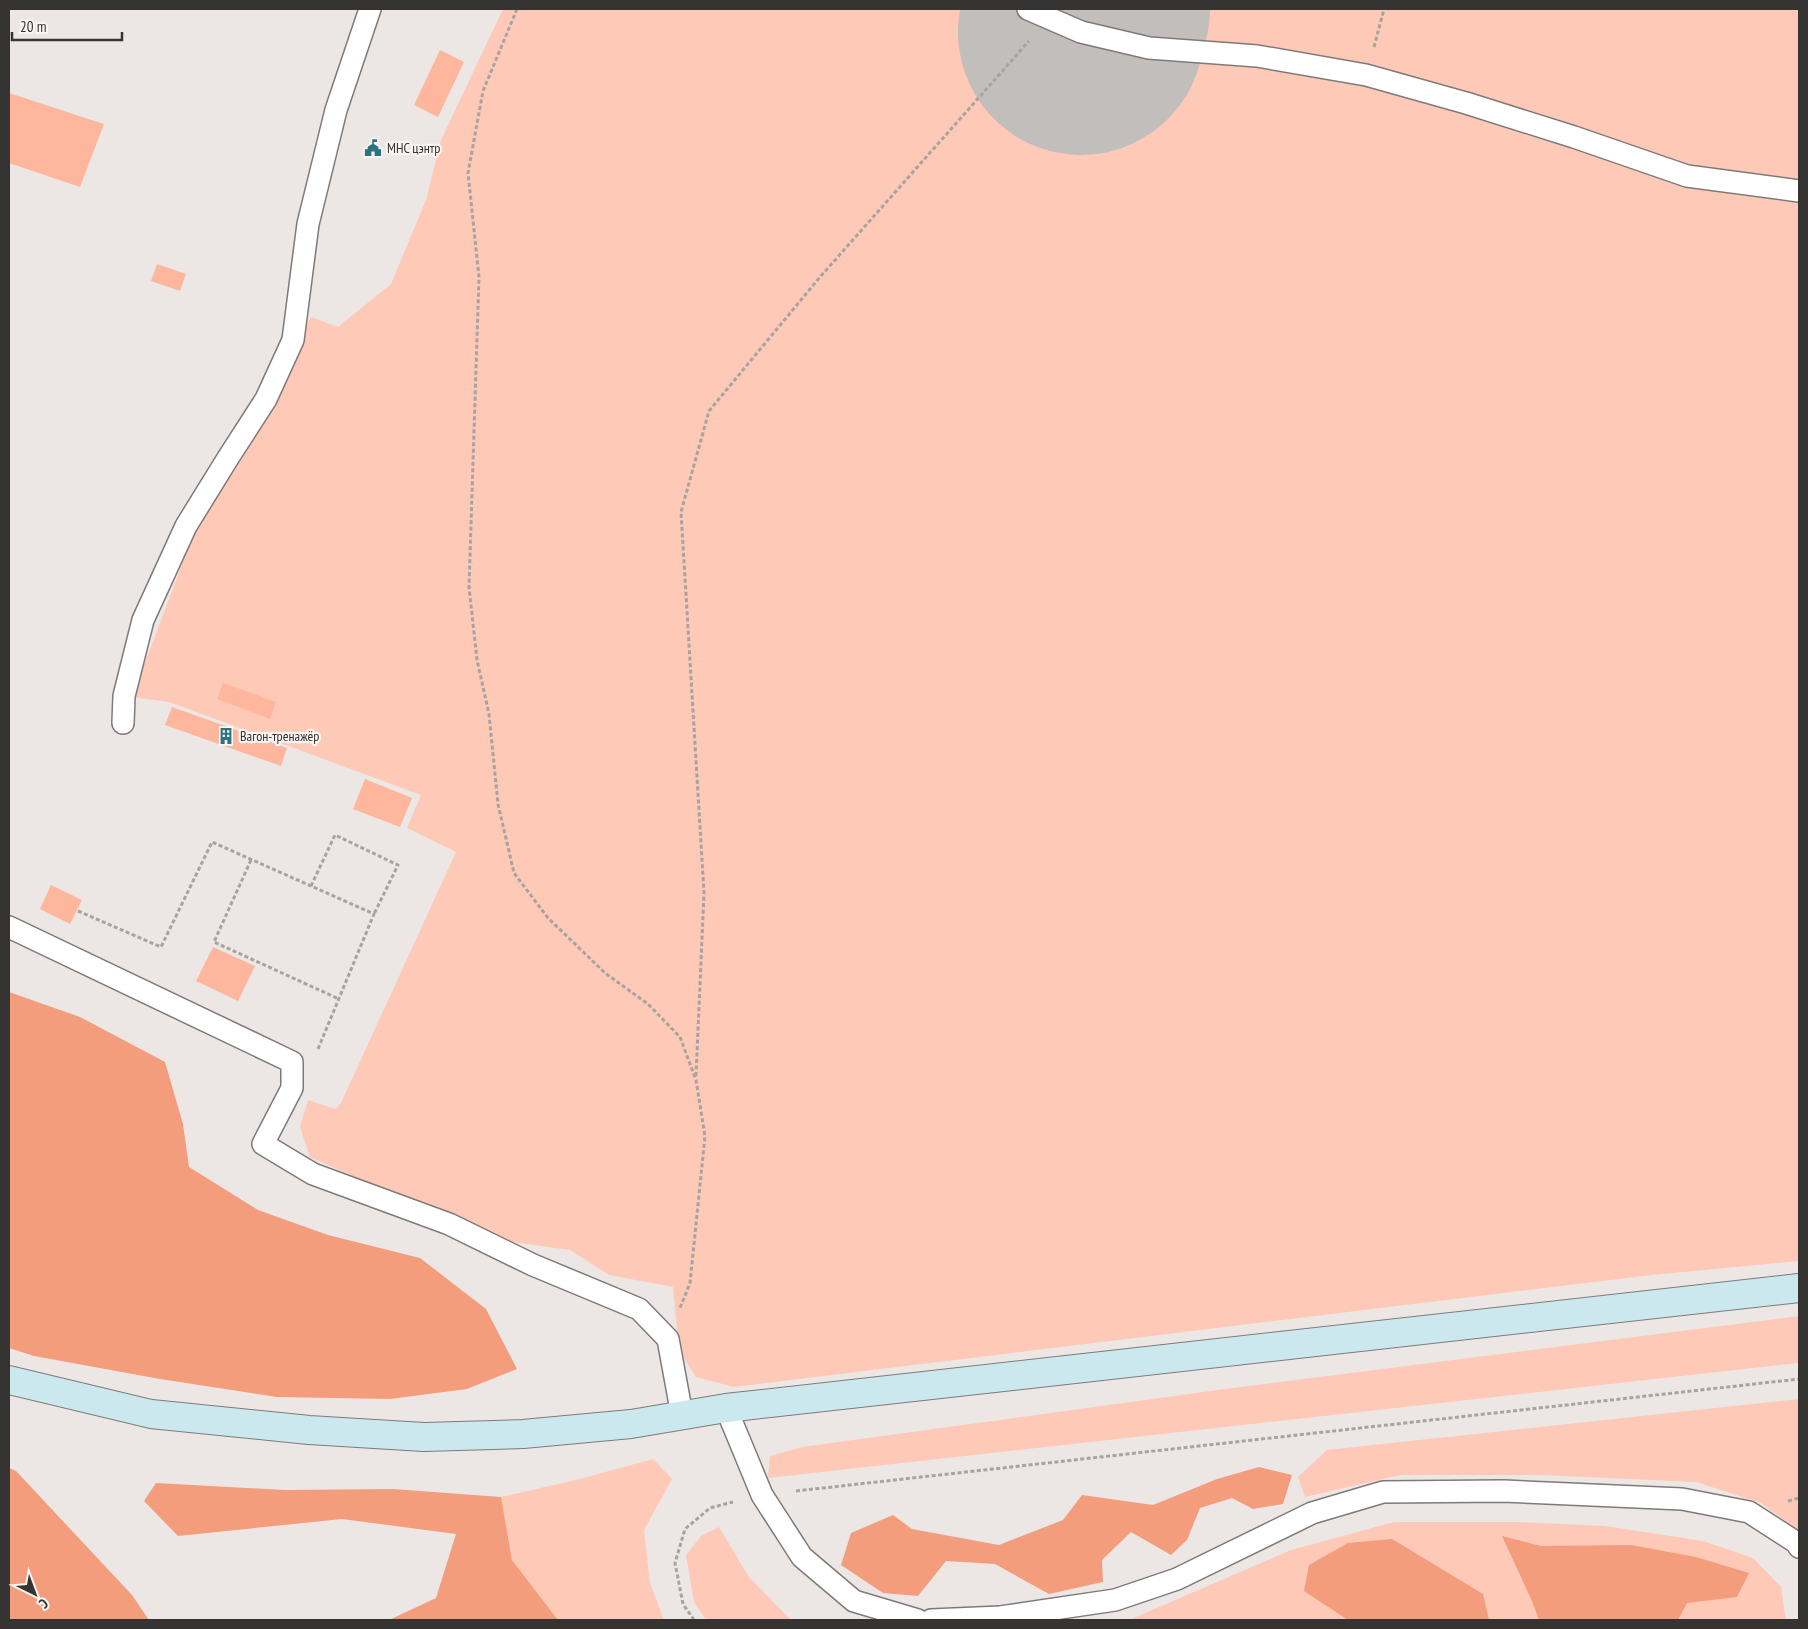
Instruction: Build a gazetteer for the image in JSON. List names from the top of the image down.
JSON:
{
  "places": {
    "public building": ["МНС цэнтр"],
    "building": ["Вагон-тренажёр"]
  },
  "scale_bar": "20 m",
  "north": "bottom right"
}
